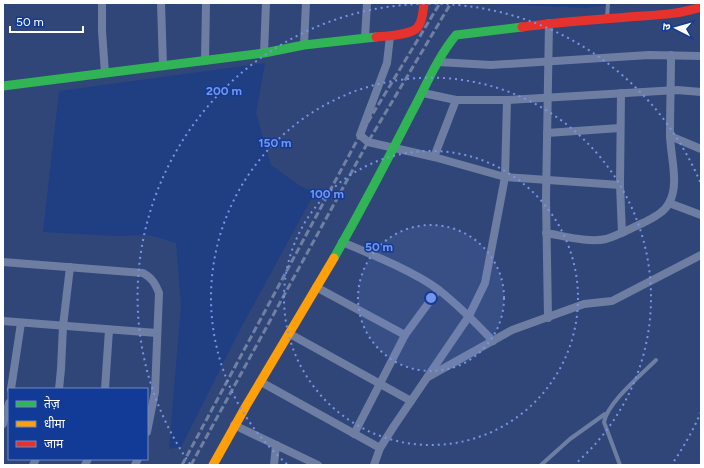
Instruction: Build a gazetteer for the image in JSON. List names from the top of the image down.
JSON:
{
  "legend": ["तेज़", "धीमा", "जाम"],
  "scale_bar": "50 m",
  "north": "left",
  "rings": [
    "200 m",
    "150 m",
    "100 m",
    "50 m"
  ]
}
